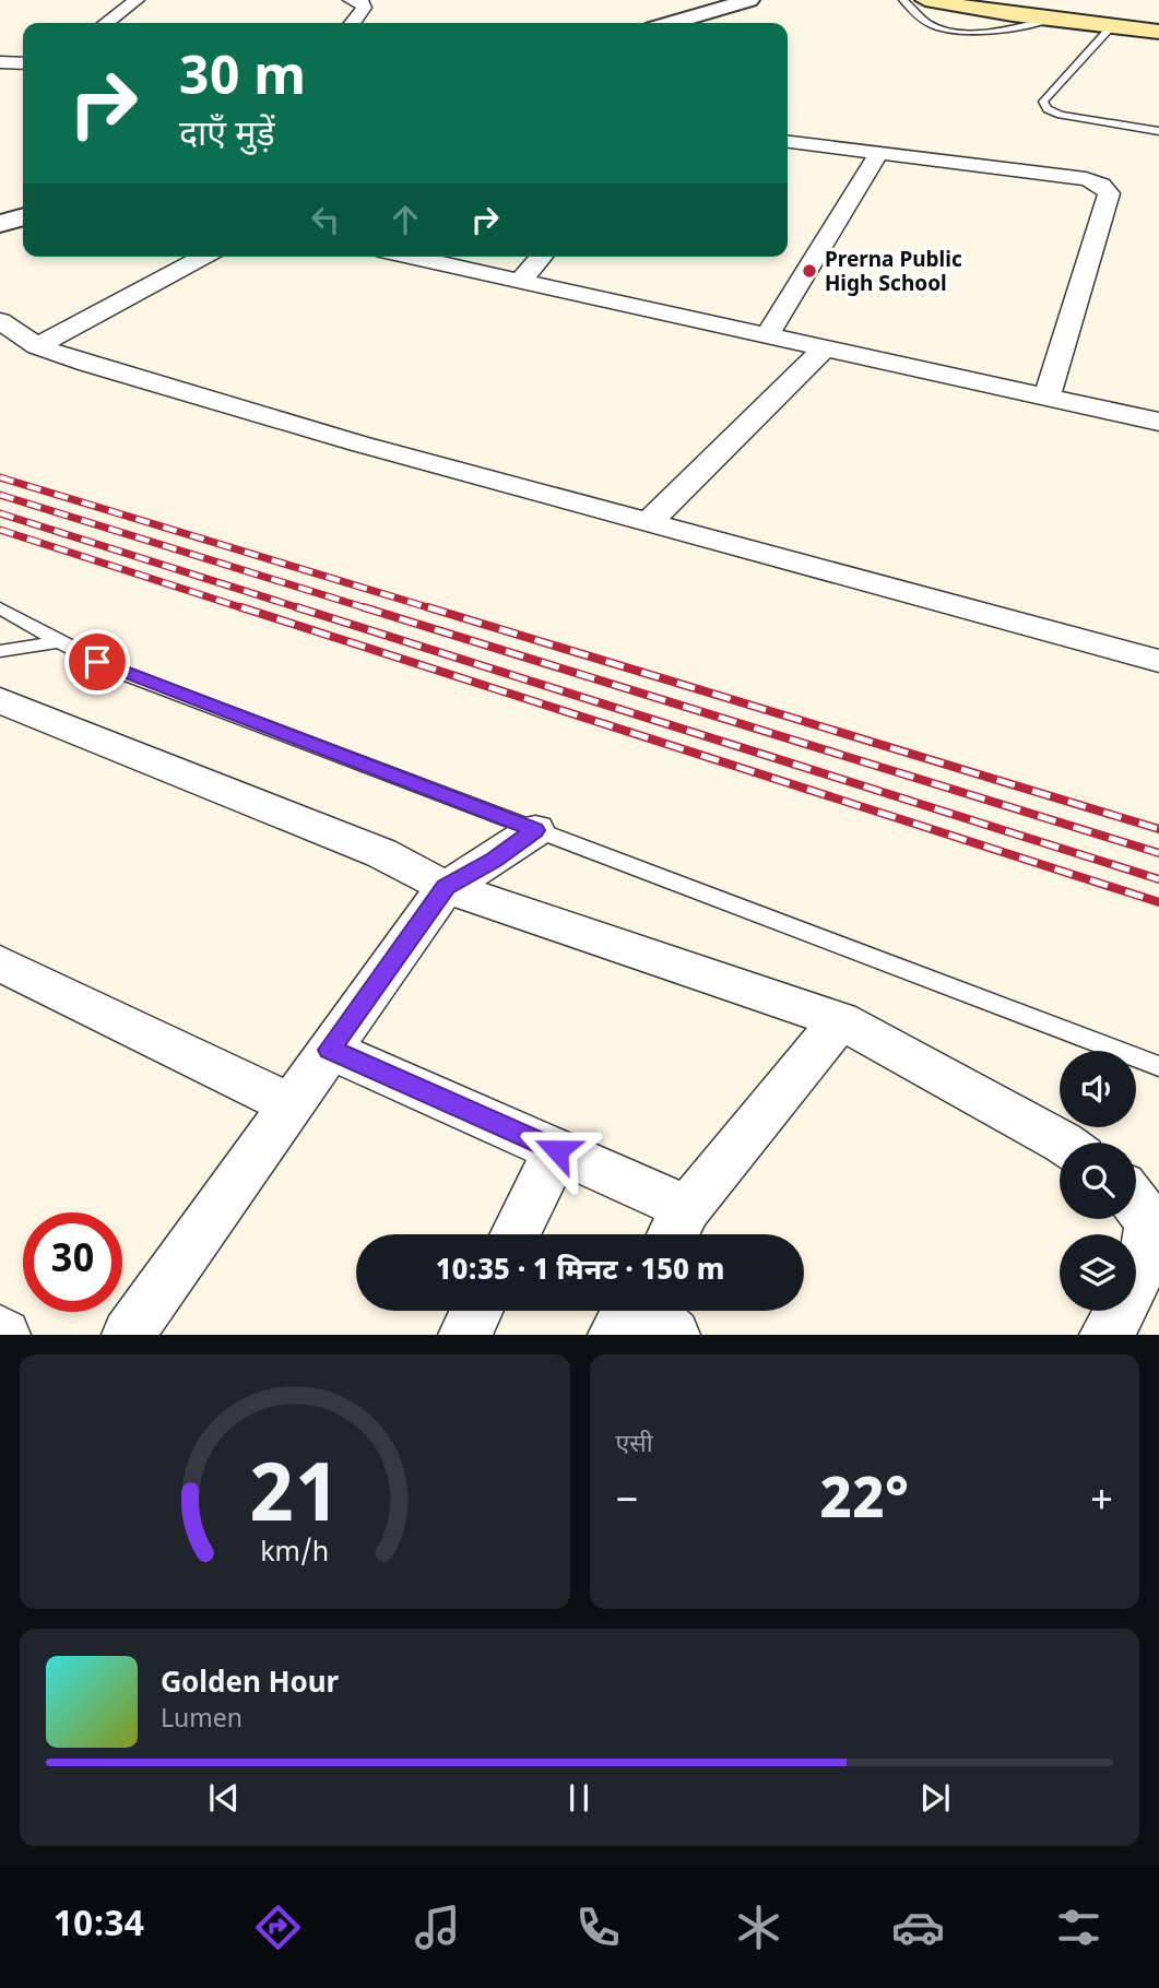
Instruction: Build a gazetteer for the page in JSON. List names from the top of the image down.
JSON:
{
  "places": ["Prerna Public High School"],
  "page": {
    "turn": ["30 m", "दाएँ मुड़ें"],
    "limit": "30",
    "trip": "10:35 · 1 मिनट · 150 m",
    "tile": "एसी",
    "heat": ["−", "22°", "+"],
    "song": ["Golden Hour", "Lumen"],
    "tabs": "10:34",
    "gauge": ["21", "km/h"]
  }
}
